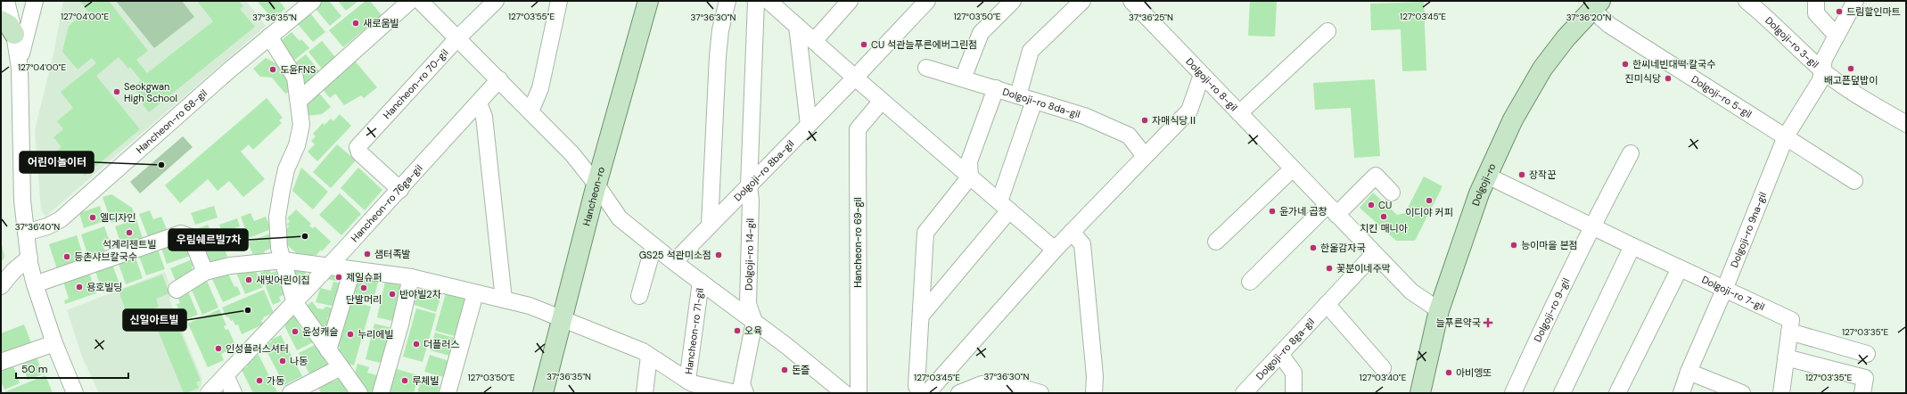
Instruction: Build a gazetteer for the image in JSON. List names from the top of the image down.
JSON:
{
  "streets": {
    "main road": ["Dolgoji-ro", "Hancheon-ro"],
    "street": [
      "Dolgoji-ro 3-gil",
      "Hancheon-ro 70-gil",
      "Dolgoji-ro 8-gil",
      "Dolgoji-ro 5-gil",
      "Dolgoji-ro 8da-gil",
      "Hancheon-ro 68-gil",
      "Dolgoji-ro 8ba-gil",
      "Hancheon-ro 76ga-gil",
      "Dolgoji-ro 9na-gil",
      "Hancheon-ro 69-gil",
      "Dolgoji-ro 14-gil",
      "Dolgoji-ro 7-gil",
      "Dolgoji-ro 9-gil",
      "Hancheon-ro 71-gil",
      "Dolgoji-ro 8ga-gil"
    ]
  },
  "crossings": [
    ["Dolgoji-ro 3-gil", "Dolgoji-ro 9na-gil"],
    ["Hancheon-ro 70-gil", "Hancheon-ro 76ga-gil"],
    ["Dolgoji-ro 8-gil", "Dolgoji-ro"],
    ["Dolgoji-ro 8-gil", "Dolgoji-ro 8ga-gil"],
    ["Dolgoji-ro 5-gil", "Dolgoji-ro"],
    ["Dolgoji-ro 5-gil", "Dolgoji-ro 9na-gil"],
    ["Dolgoji-ro 8ba-gil", "Dolgoji-ro 14-gil"],
    ["Dolgoji-ro", "Dolgoji-ro 7-gil"],
    ["Hancheon-ro", "Hancheon-ro 71-gil"],
    ["Hancheon-ro 76ga-gil", "Hancheon-ro 71-gil"],
    ["Dolgoji-ro 9na-gil", "Dolgoji-ro 7-gil"],
    ["Dolgoji-ro 7-gil", "Dolgoji-ro 9-gil"]
  ],
  "places": {
    "other": [
      "드림할인마트",
      "새로움빌",
      "CU 석관늘푸른에버그린점",
      "한씨네빈대떡·칼국수",
      "배고픈덮밥이",
      "도윤FNS",
      "진미식당",
      "Seokgwan High School",
      "자매식당Ⅱ",
      "어린이놀이터",
      "장작꾼",
      "이디야 커피",
      "CU",
      "윤가네 곱창",
      "치킨 매니아",
      "엘디자인",
      "석계리젠트빌",
      "우림쉐르빌7차",
      "능이마을 본점",
      "한울감자국",
      "샘터족발",
      "GS25 석관미소점",
      "등촌샤브칼국수",
      "꽃분이네주막",
      "제일슈퍼",
      "새빛어린이집",
      "용호빌딩",
      "단발머리",
      "반야빌2차",
      "신일아트빌",
      "오육",
      "윤성캐슬",
      "누리에빌",
      "더플러스",
      "인성플러스셔터",
      "나동",
      "돈즐",
      "아비엥또",
      "가동",
      "루체빌"
    ],
    "health": ["늘푸른약국"]
  },
  "scale_bar": "50 m",
  "coordinates": [
    "127°03'50\"E",
    "127°03'45\"E",
    "127°04'00\"E",
    "127°03'55\"E",
    "37°36'35\"N",
    "37°36'30\"N",
    "37°36'25\"N",
    "37°36'20\"N",
    "37°36'40\"N",
    "127°03'35\"E",
    "127°03'40\"E"
  ]
}
